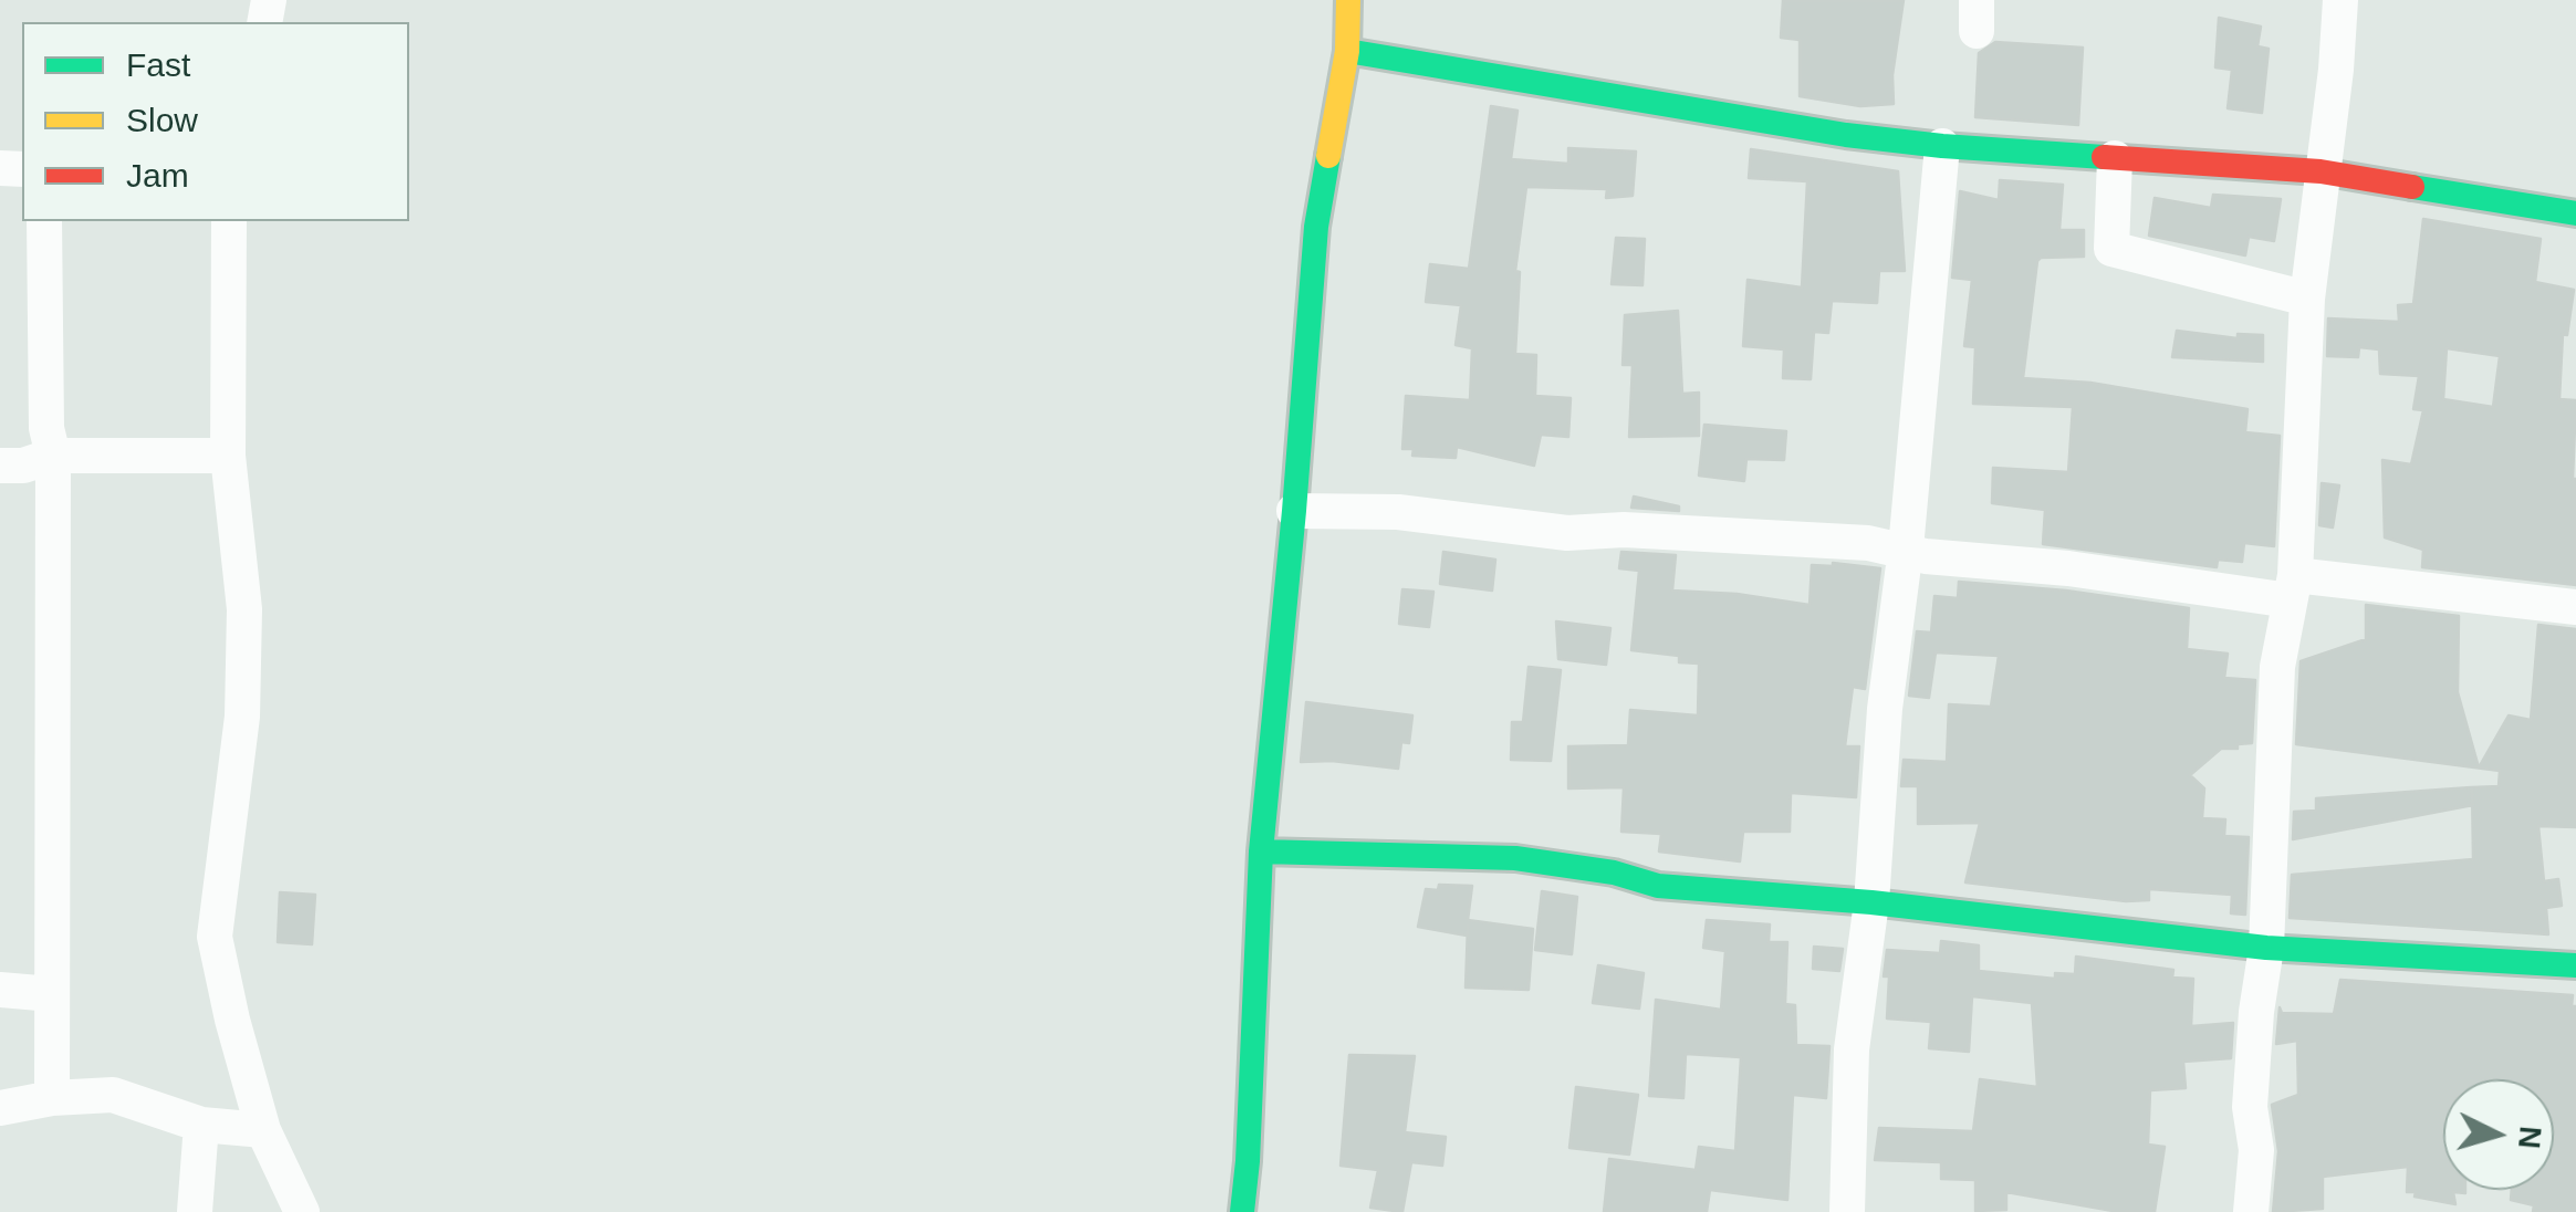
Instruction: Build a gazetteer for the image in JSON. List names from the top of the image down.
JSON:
{
  "legend": ["Fast", "Slow", "Jam"],
  "north": "right"
}
